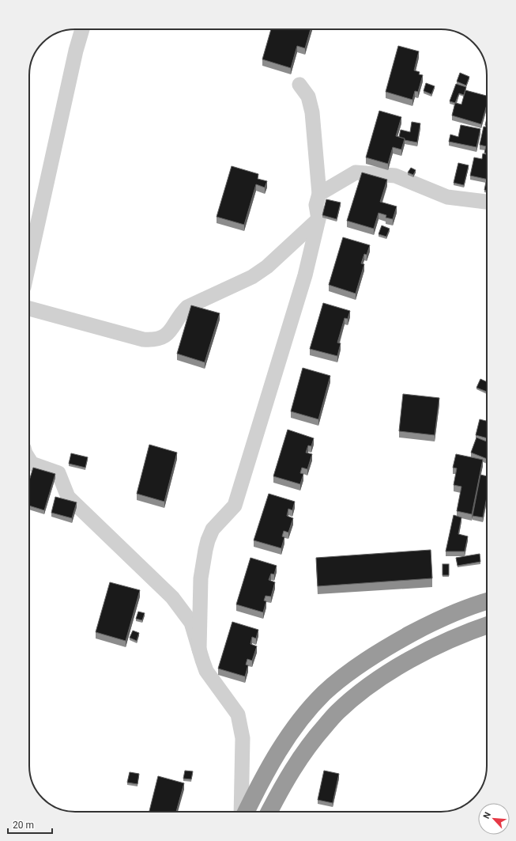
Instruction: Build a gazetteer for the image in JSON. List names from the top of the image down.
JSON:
{
  "scale_bar": "20 m",
  "north": "top left"
}
